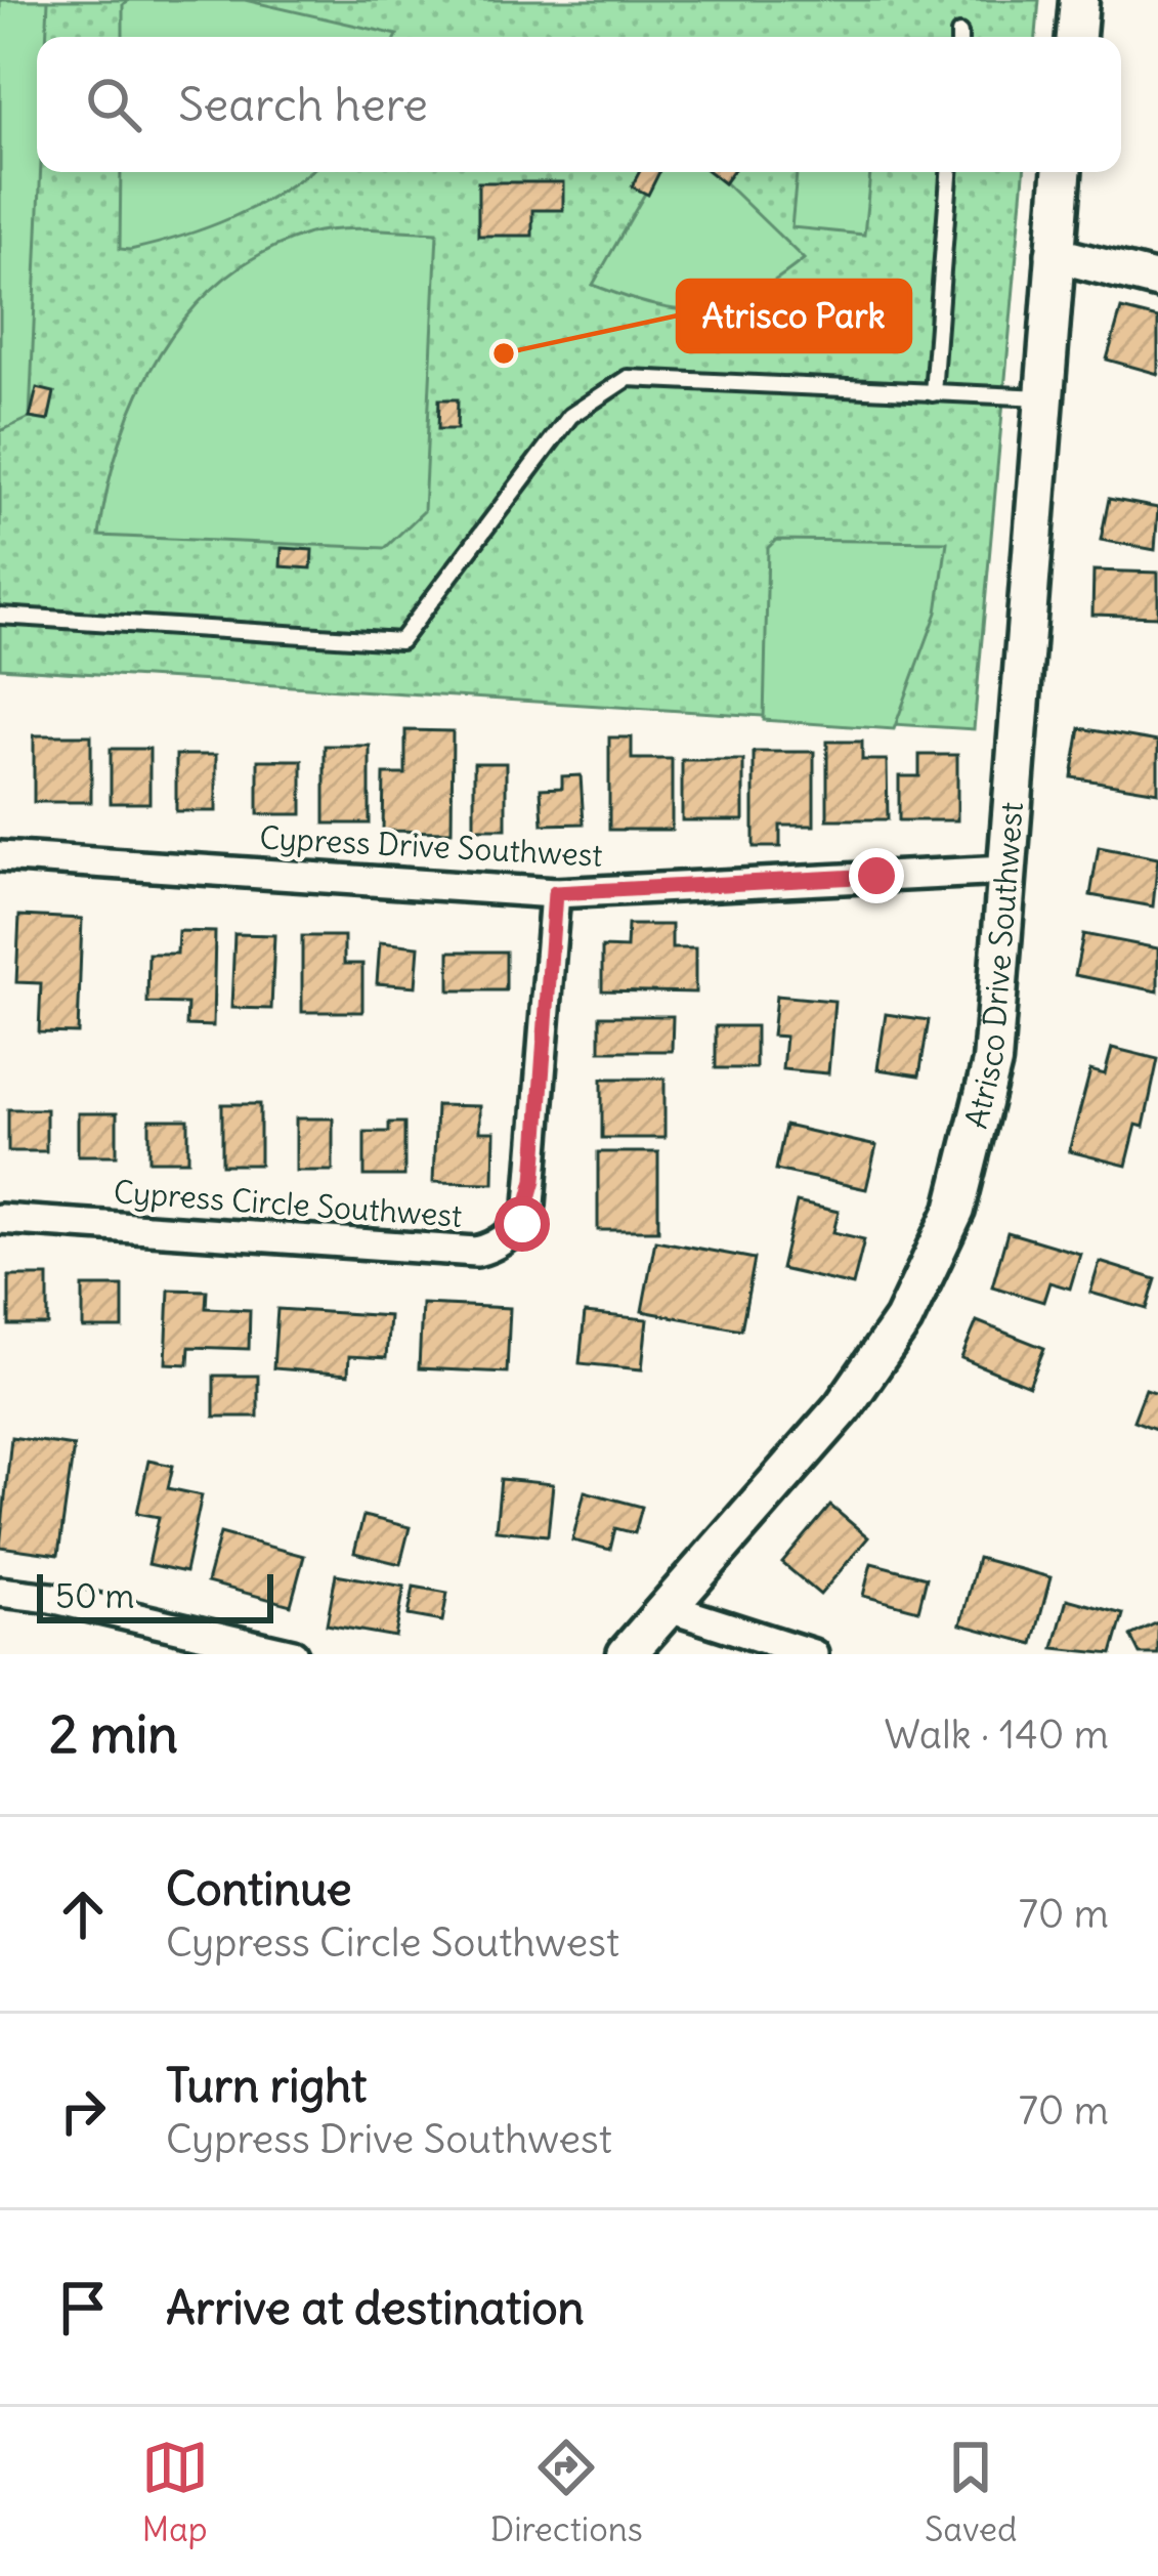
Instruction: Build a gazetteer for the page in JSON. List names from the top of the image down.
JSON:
{
  "streets": {
    "main road": ["Atrisco Drive Southwest"],
    "street": ["Cypress Drive Southwest", "Cypress Circle Southwest"]
  },
  "crossings": [
    ["Cypress Drive Southwest", "Atrisco Drive Southwest"],
    ["Cypress Drive Southwest", "Cypress Circle Southwest"]
  ],
  "places": ["Atrisco Park"],
  "scale_bar": "50 m",
  "page": {
    "search": "Search here",
    "scale": "50 m",
    "heading": ["2 min", "Walk · 140 m"],
    "list": [
      ["Continue", "Cypress Circle Southwest", "70 m"],
      ["Turn right", "Cypress Drive Southwest", "70 m"],
      "Arrive at destination"
    ],
    "nav": ["Map", "Directions", "Saved"]
  }
}
